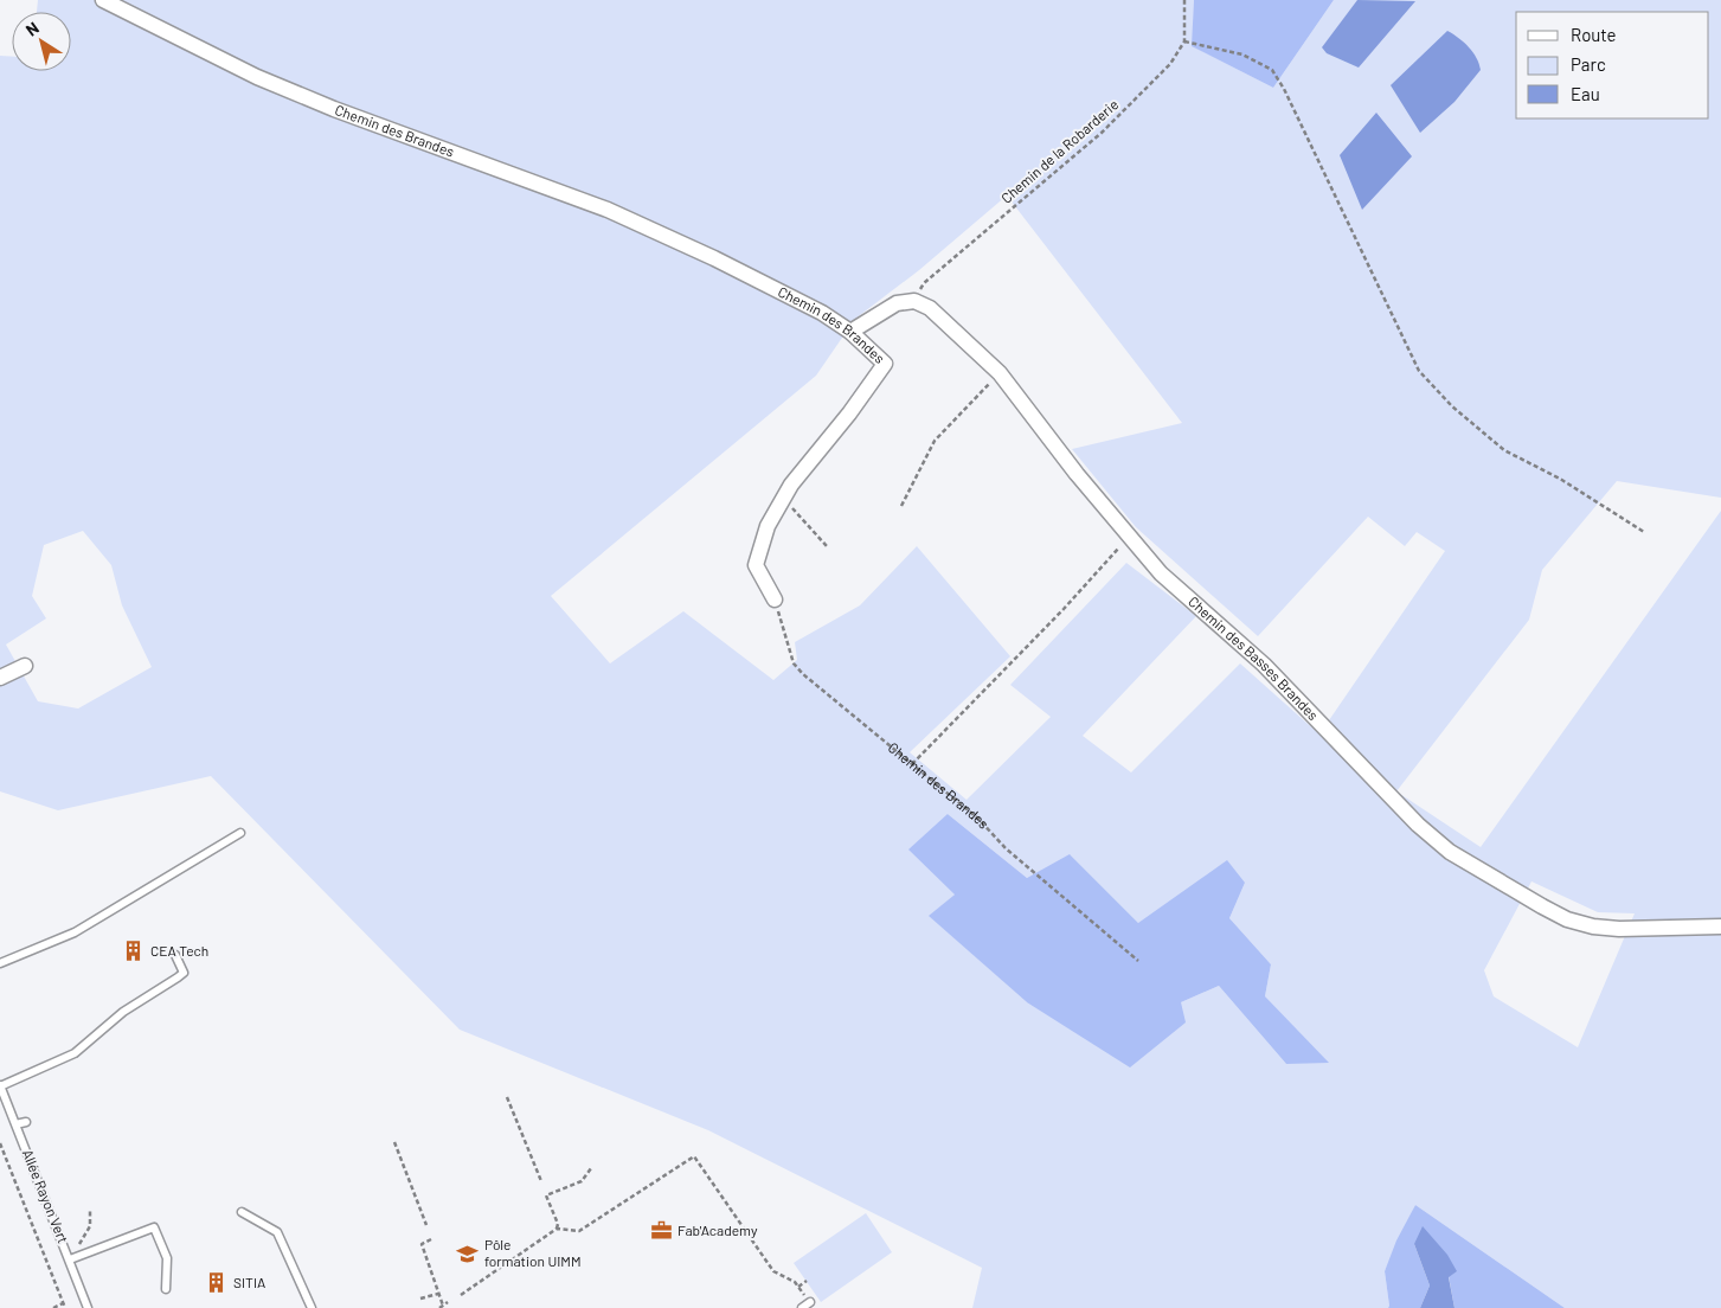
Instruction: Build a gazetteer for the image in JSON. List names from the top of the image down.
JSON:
{
  "streets": {
    "street": ["Chemin des Brandes", "Chemin des Basses Brandes"],
    "lane": ["Allée Rayon Vert"],
    "path": ["Chemin de la Robarderie"]
  },
  "crossings": [
    ["Chemin de la Robarderie", "Chemin des Basses Brandes"]
  ],
  "places": {
    "building": ["CEA Tech", "SITIA"],
    "office": ["Fab'Academy"],
    "school or university": ["Pôle formation UIMM"]
  },
  "legend": ["Route", "Parc", "Eau"],
  "north": "top left"
}
